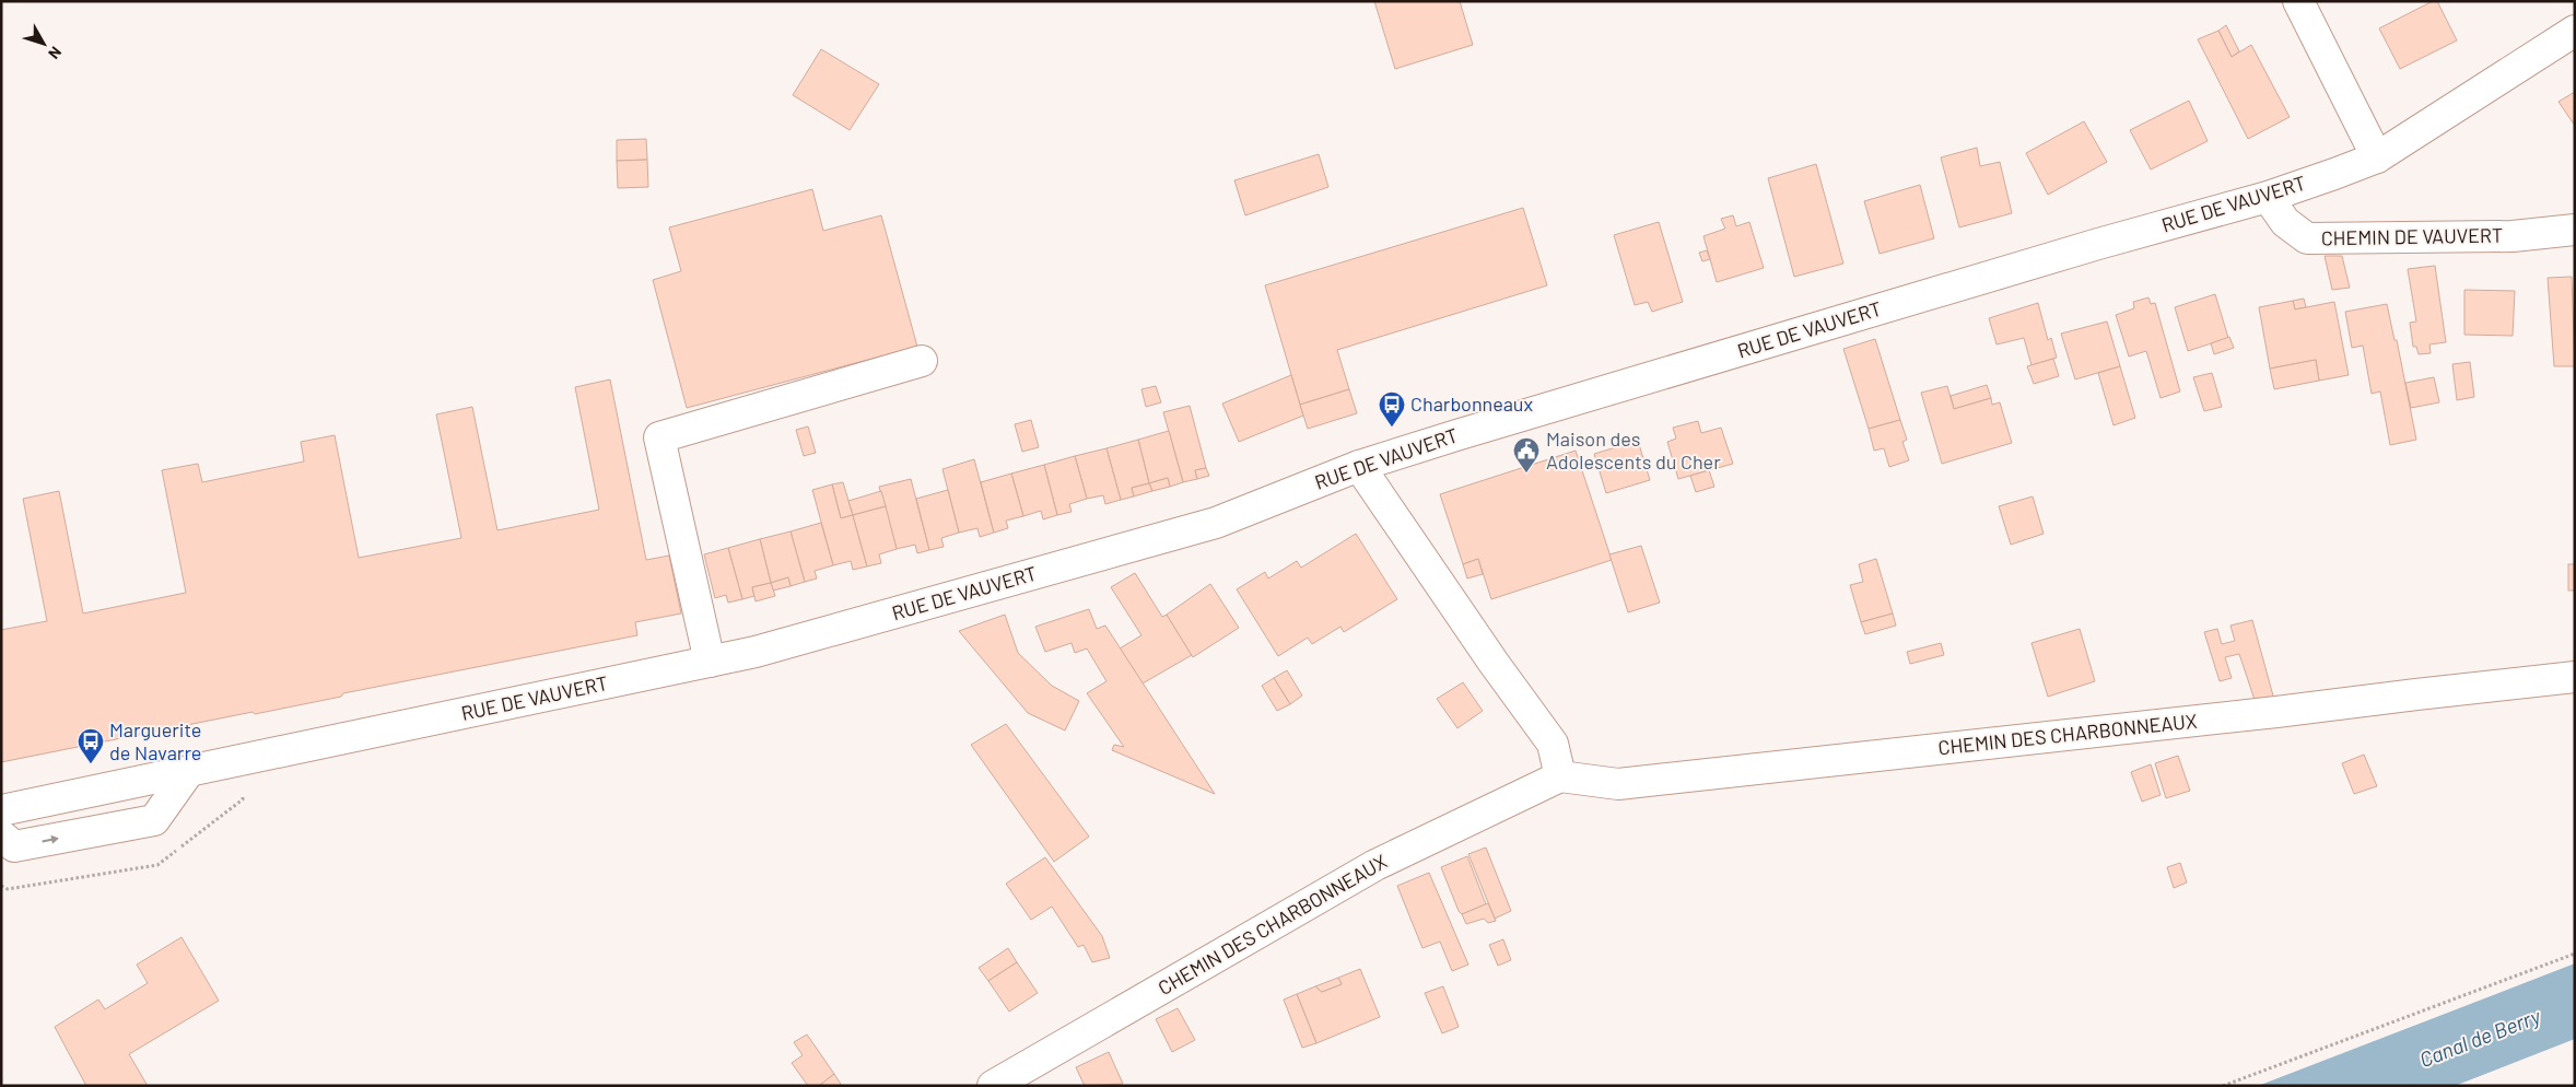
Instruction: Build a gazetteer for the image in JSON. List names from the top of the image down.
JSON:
{
  "streets": {
    "street": ["RUE DE VAUVERT", "CHEMIN DE VAUVERT", "CHEMIN DES CHARBONNEAUX"]
  },
  "crossings": [
    ["RUE DE VAUVERT", "CHEMIN DE VAUVERT"]
  ],
  "water": ["Canal de Berry"],
  "places": {
    "bus stop": ["Charbonneaux", "Marguerite de Navarre"],
    "public building": ["Maison des Adolescents du Cher"]
  },
  "north": "bottom right"
}
